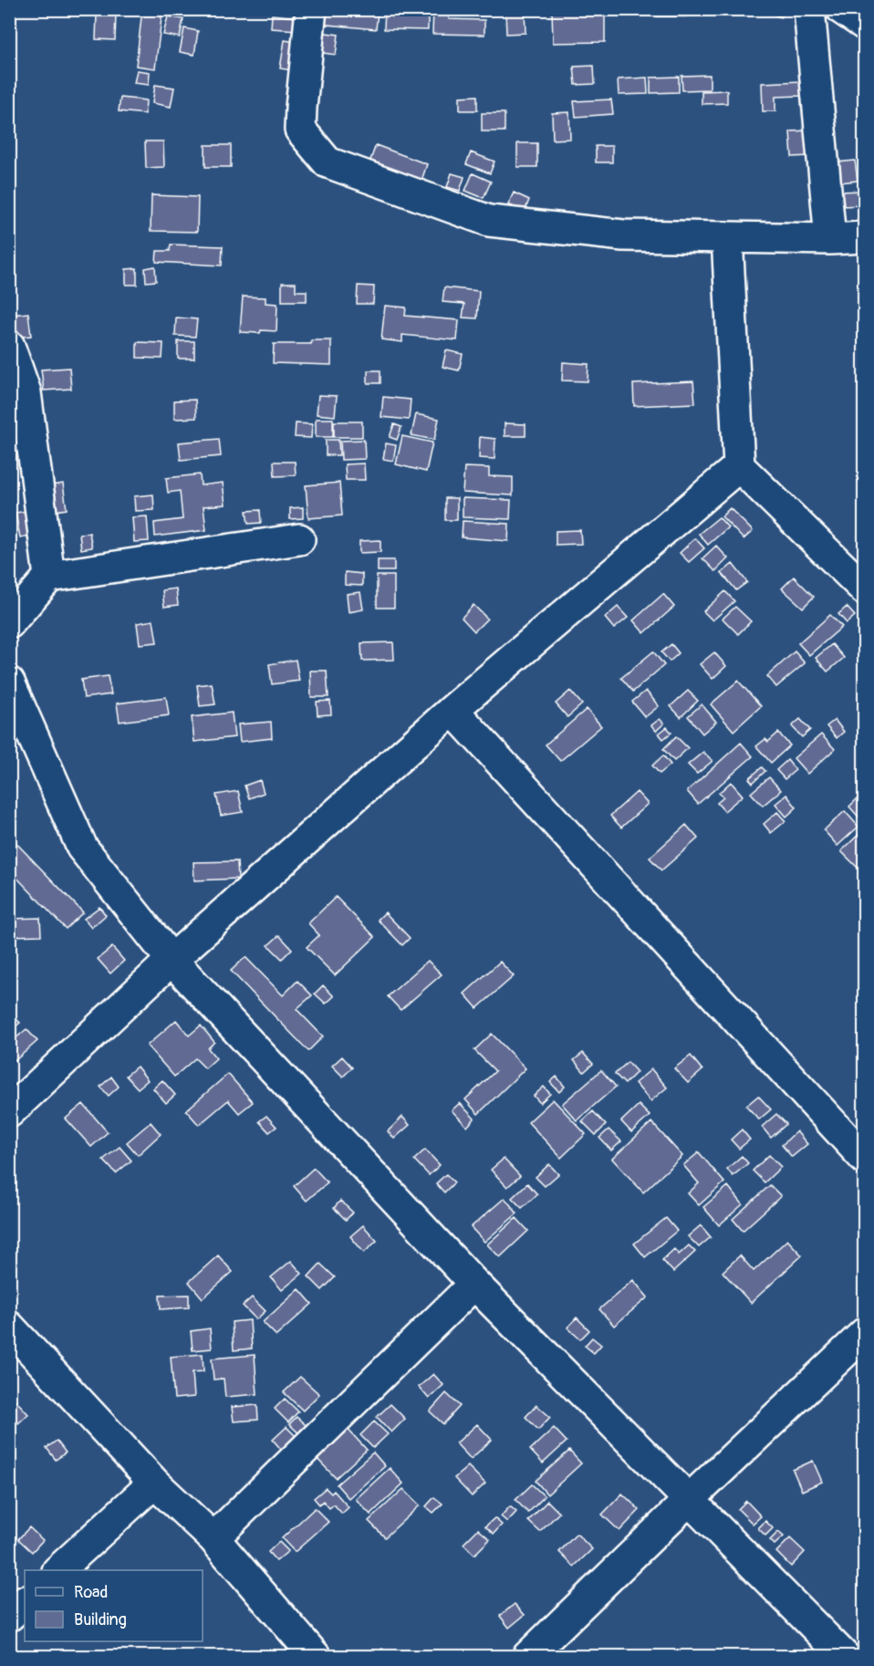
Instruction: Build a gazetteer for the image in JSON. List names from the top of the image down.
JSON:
{
  "legend": ["Road", "Building"]
}
